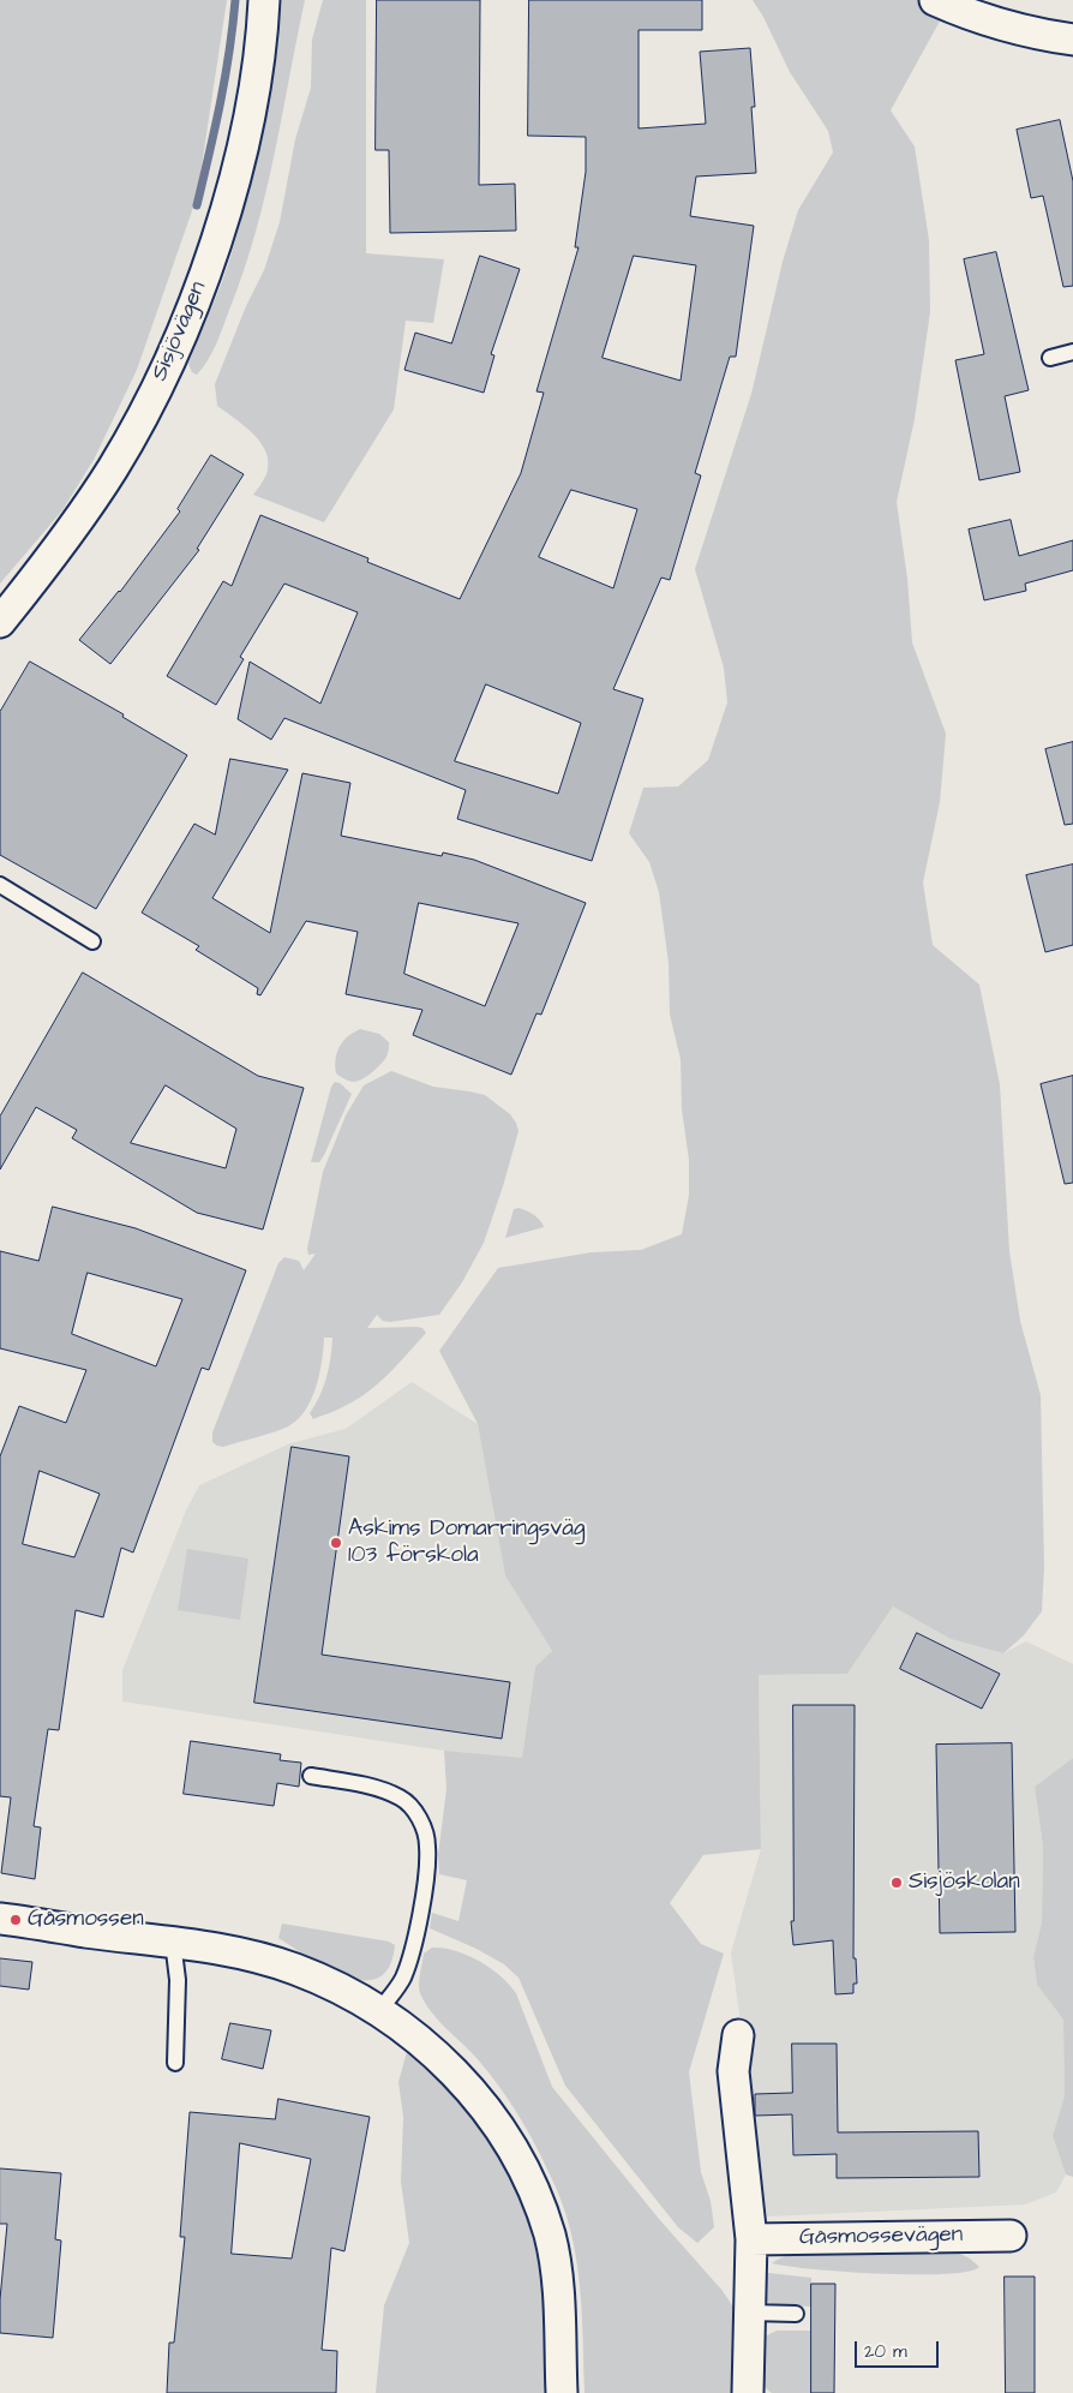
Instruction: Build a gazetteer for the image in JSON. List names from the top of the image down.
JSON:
{
  "streets": {
    "street": ["Sisjövägen", "Gåsmossevägen"]
  },
  "places": ["Askims Domarringsväg 103 förskola", "Sisjöskolan", "Gåsmossen"],
  "scale_bar": "20 m"
}
